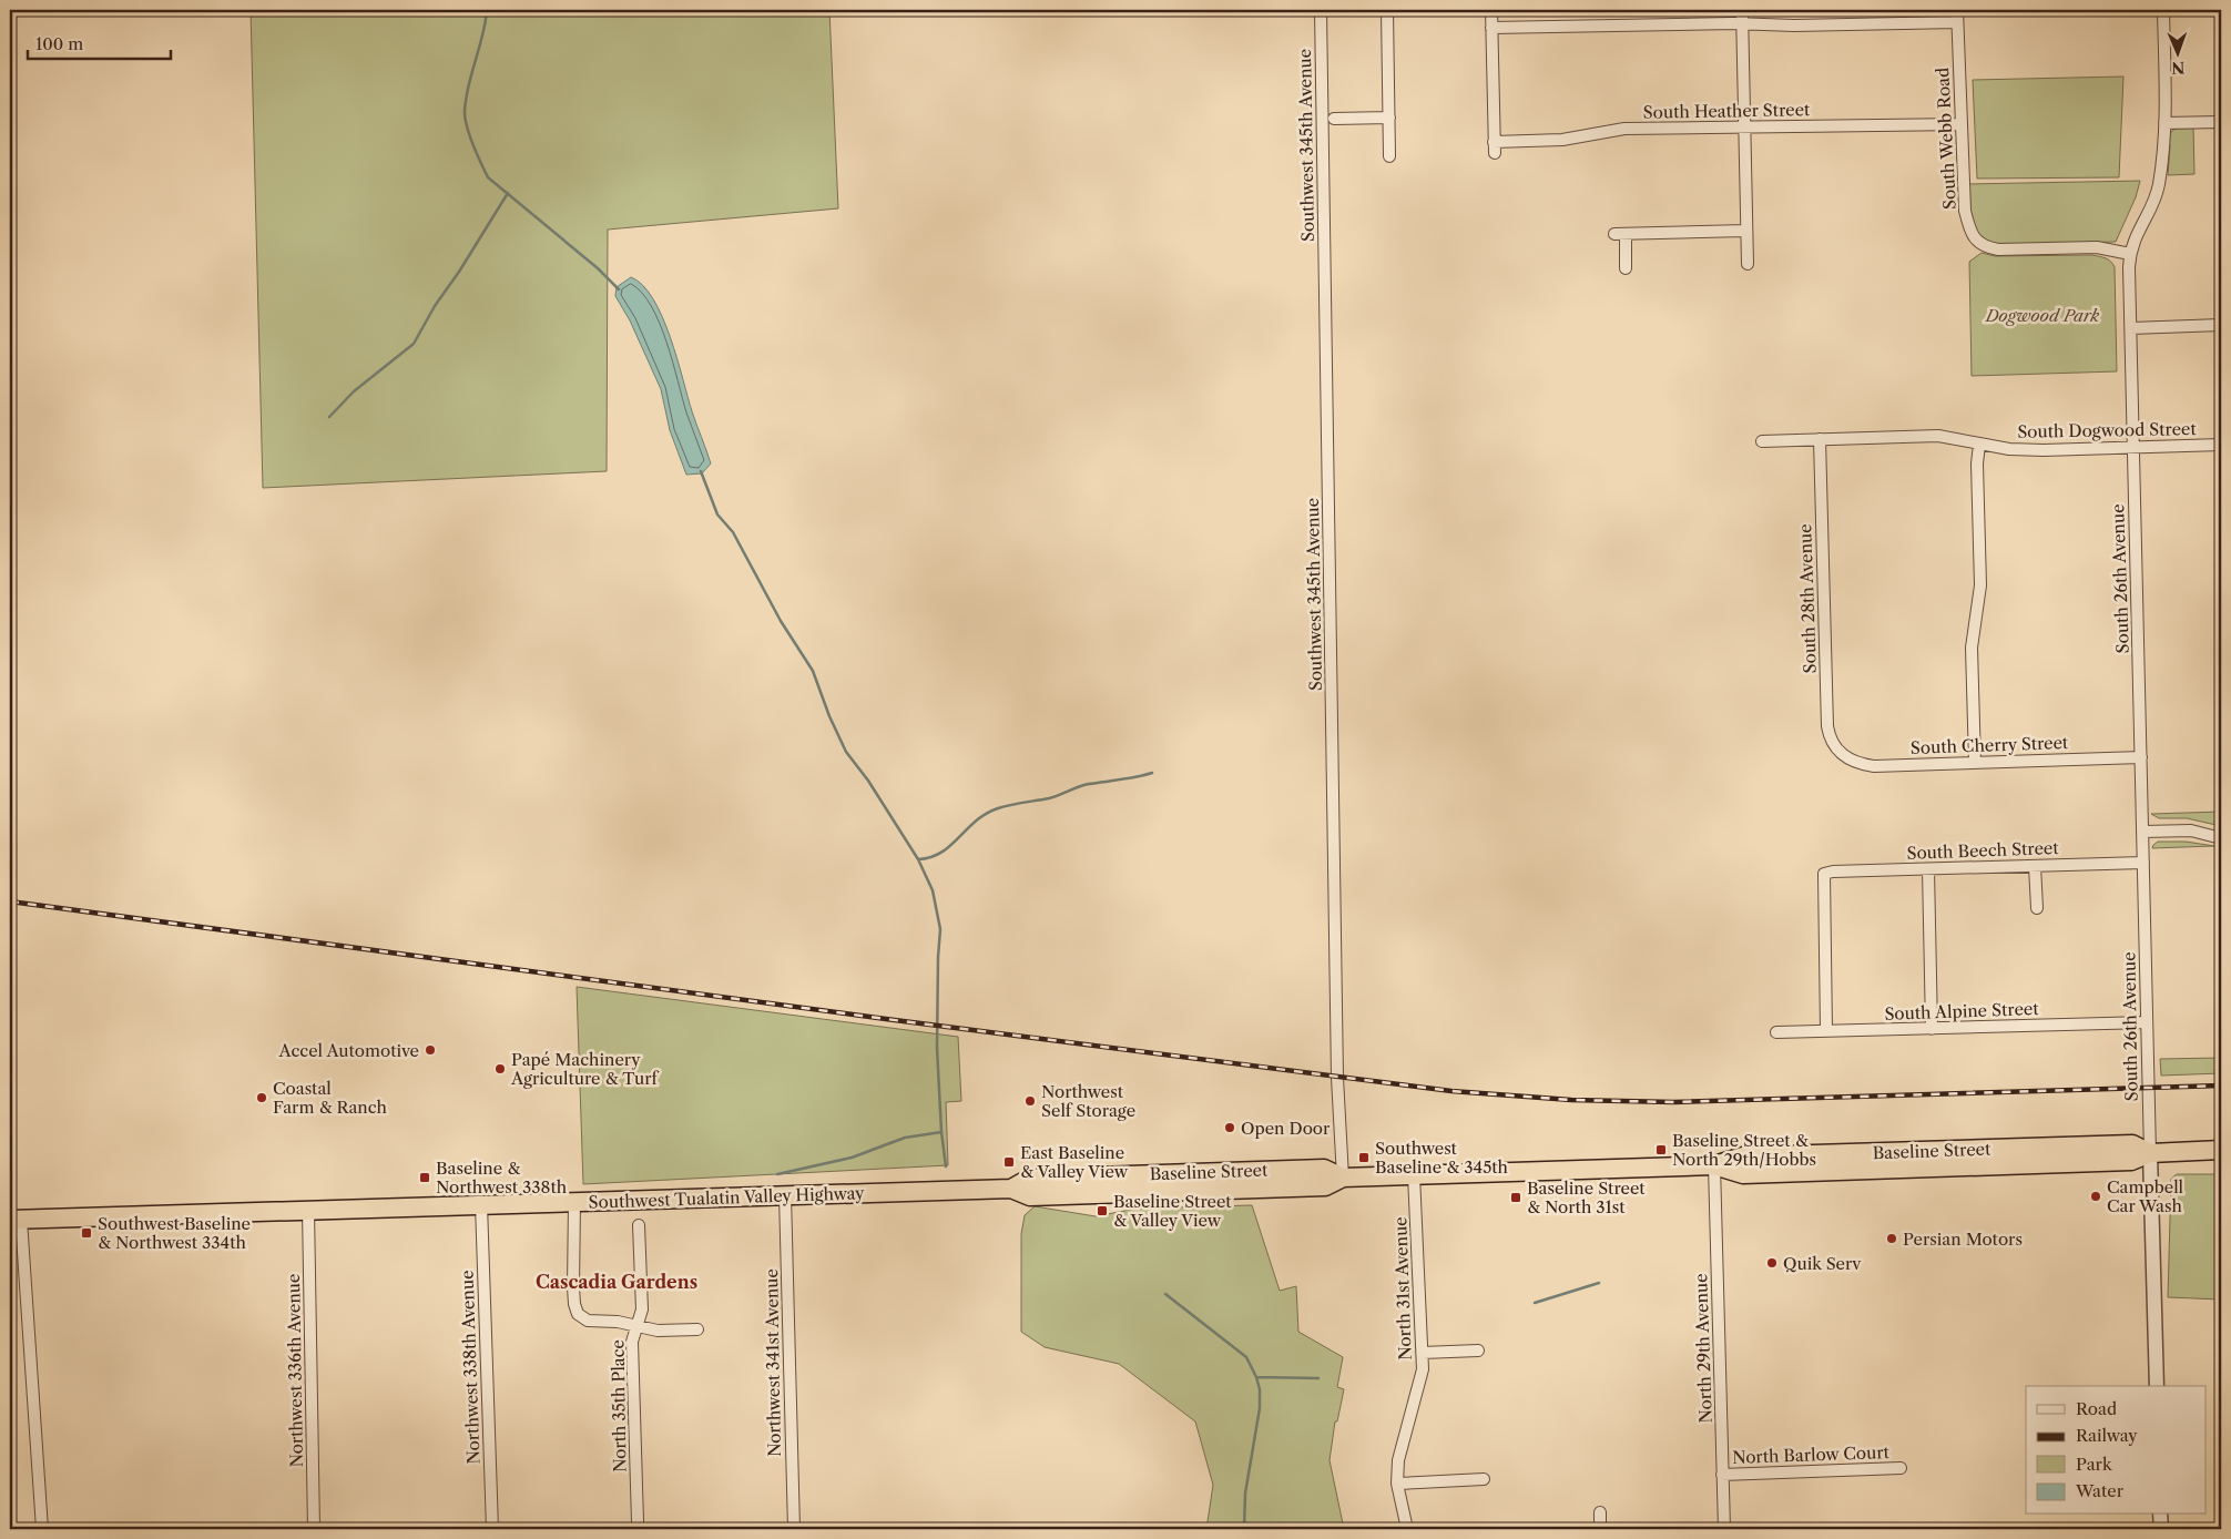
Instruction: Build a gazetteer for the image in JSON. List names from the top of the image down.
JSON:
{
  "streets": {
    "highway": ["Baseline Street", "Southwest Tualatin Valley Highway"],
    "street": [
      "South Heather Street",
      "South Webb Road",
      "Southwest 345th Avenue",
      "South Dogwood Street",
      "South 26th Avenue",
      "South 28th Avenue",
      "South Cherry Street",
      "South Beech Street",
      "South Alpine Street",
      "North 31st Avenue",
      "North 29th Avenue",
      "Northwest 341st Avenue",
      "Northwest 338th Avenue",
      "Northwest 336th Avenue",
      "North 35th Place",
      "North Barlow Court"
    ]
  },
  "crossings": [
    ["South Heather Street", "South Webb Road"],
    ["South Webb Road", "South 26th Avenue"],
    ["Southwest 345th Avenue", "Baseline Street"],
    ["South Dogwood Street", "South 26th Avenue"],
    ["South Dogwood Street", "South 28th Avenue"],
    ["South 26th Avenue", "South Cherry Street"],
    ["South 26th Avenue", "South Beech Street"],
    ["South 26th Avenue", "South Alpine Street"],
    ["South 26th Avenue", "Baseline Street"],
    ["South 28th Avenue", "South Cherry Street"],
    ["South Beech Street", "South Alpine Street"],
    ["Baseline Street", "Southwest Tualatin Valley Highway"],
    ["Baseline Street", "North 31st Avenue"],
    ["Baseline Street", "North 29th Avenue"],
    ["Southwest Tualatin Valley Highway", "Northwest 341st Avenue"],
    ["Southwest Tualatin Valley Highway", "Northwest 338th Avenue"],
    ["Southwest Tualatin Valley Highway", "Northwest 336th Avenue"],
    ["North 29th Avenue", "North Barlow Court"]
  ],
  "districts": ["Cascadia Gardens"],
  "parks": ["Dogwood Park"],
  "places": {
    "other": [
      "Accel Automotive",
      "Papé Machinery Agriculture & Turf",
      "Coastal Farm & Ranch",
      "Northwest Self Storage",
      "Open Door",
      "Campbell Car Wash",
      "Persian Motors",
      "Quik Serv"
    ],
    "transit": [
      "Baseline Street & North 29th/Hobbs",
      "Southwest Baseline & 345th",
      "East Baseline & Valley View",
      "Baseline & Northwest 338th",
      "Baseline Street & North 31st",
      "Baseline Street & Valley View",
      "Southwest Baseline & Northwest 334th"
    ]
  },
  "legend": [
    "Road",
    "Railway",
    "Park",
    "Water"
  ],
  "scale_bar": "100 m",
  "north": "bottom"
}
